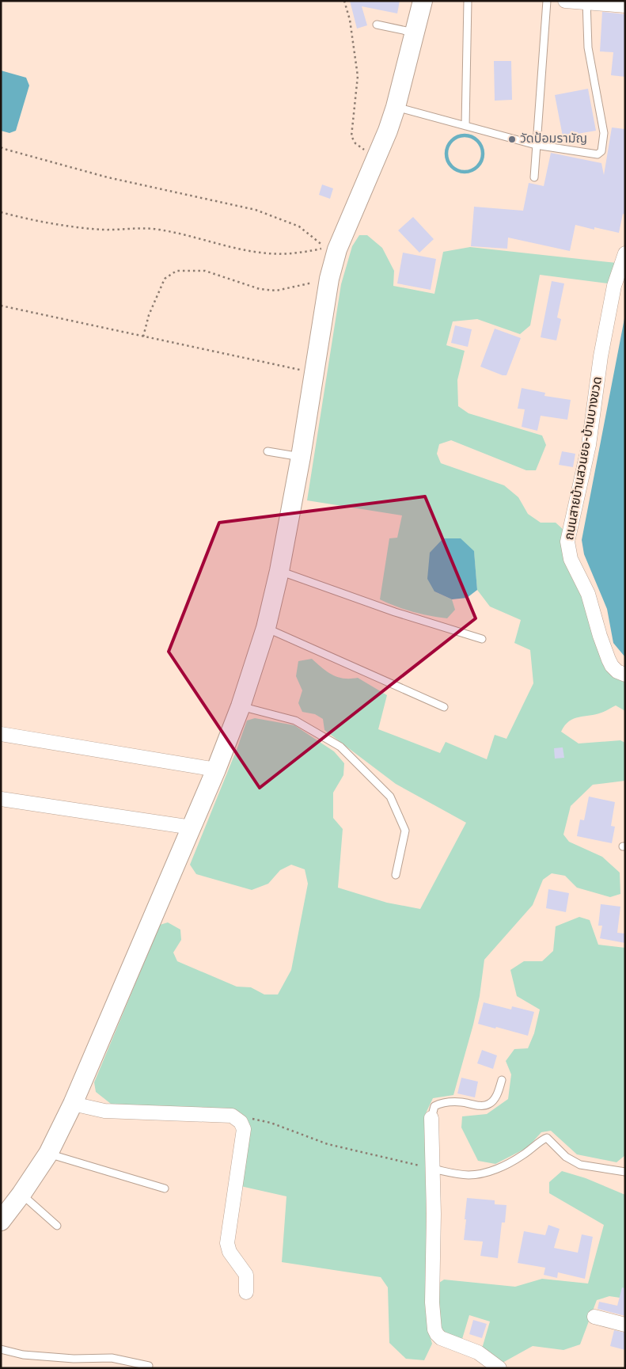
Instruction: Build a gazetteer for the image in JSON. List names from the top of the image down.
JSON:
{
  "streets": {
    "street": ["ถนนสายบ้านสวนยอ-บ้านบางขวด"]
  },
  "places": ["วัดป้อมรามัญ"]
}
